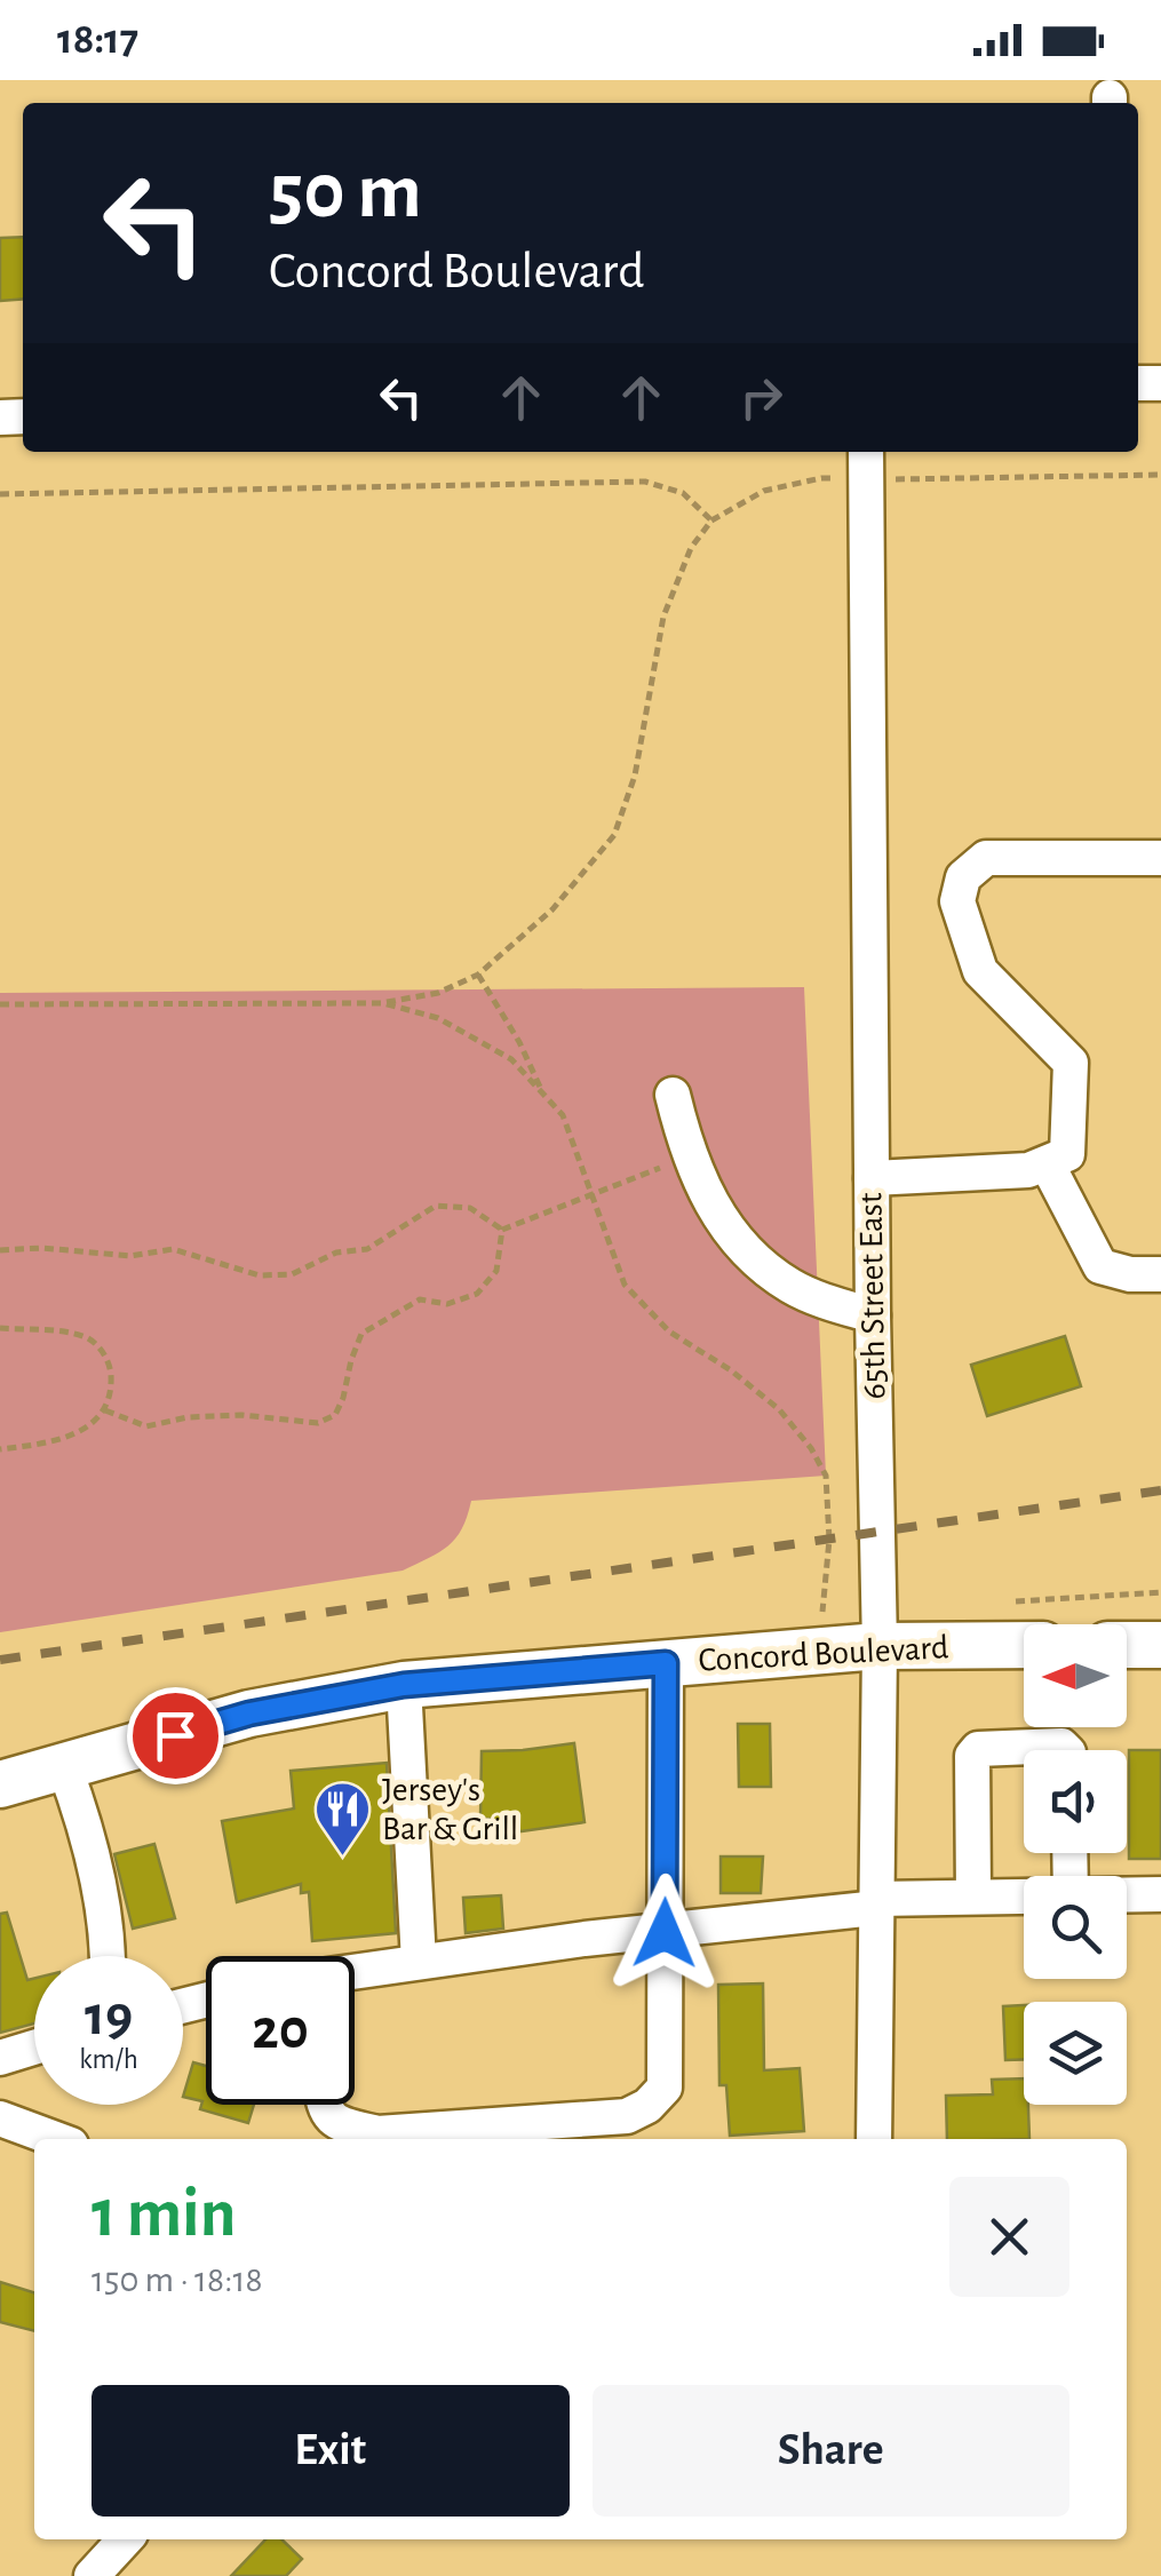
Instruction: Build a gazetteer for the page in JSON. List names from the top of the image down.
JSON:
{
  "streets": {
    "main road": ["Concord Boulevard"],
    "street": ["65th Street East"]
  },
  "crossings": [
    ["65th Street East", "Concord Boulevard"]
  ],
  "places": {
    "restaurant": ["Jersey's Bar & Grill"]
  },
  "north": "left",
  "page": {
    "status": "18:17",
    "turn": ["50 m", "Concord Boulevard"],
    "speed": "19 km/h",
    "limit": "20",
    "heading": ["1 min", "150 m · 18:18"],
    "buttons": ["Exit", "Share"]
  }
}
